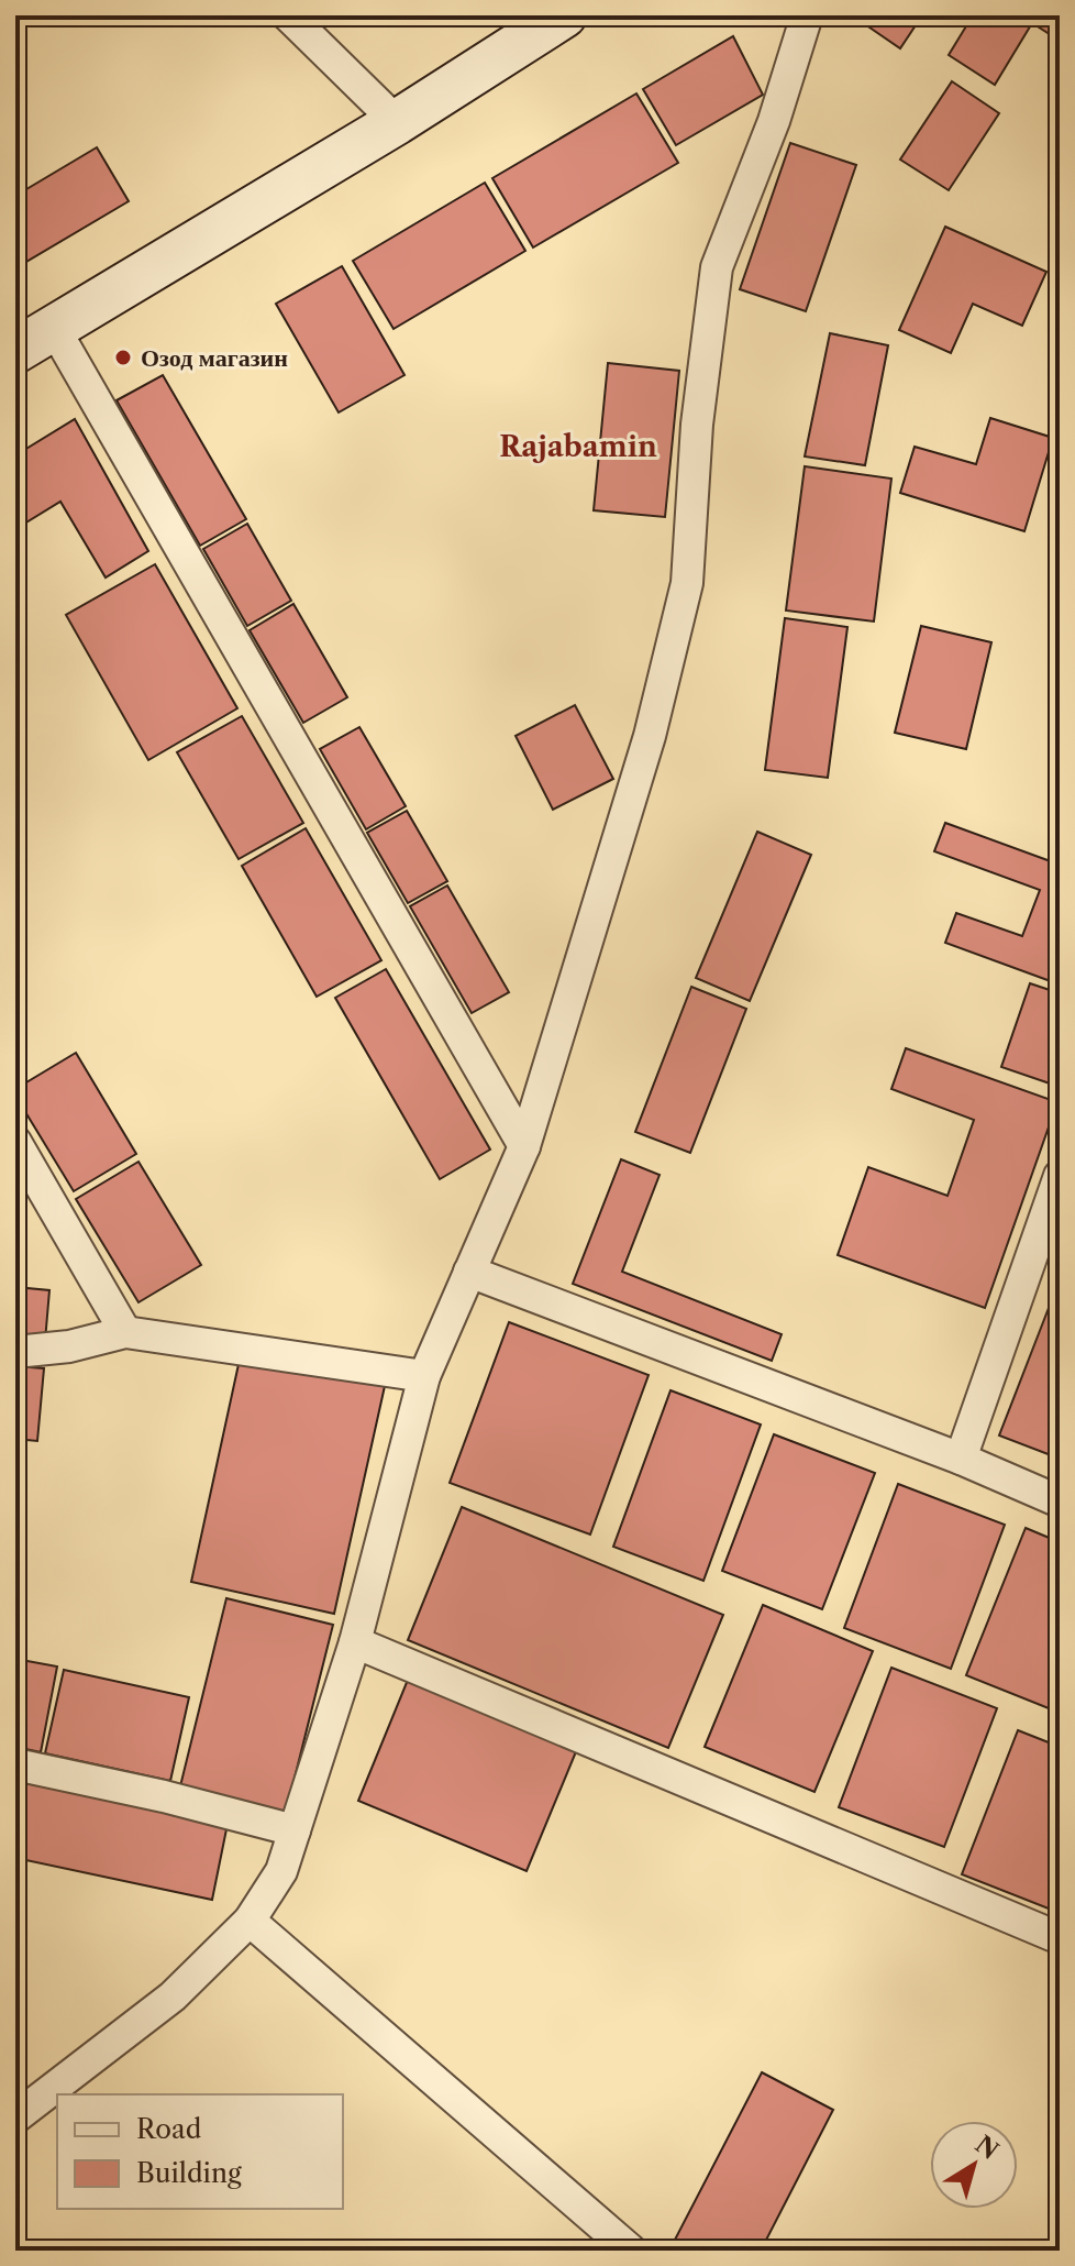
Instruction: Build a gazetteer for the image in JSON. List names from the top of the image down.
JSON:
{
  "districts": ["Rajabamin"],
  "places": ["Озод магазин"],
  "legend": ["Road", "Building"],
  "north": "top right"
}
